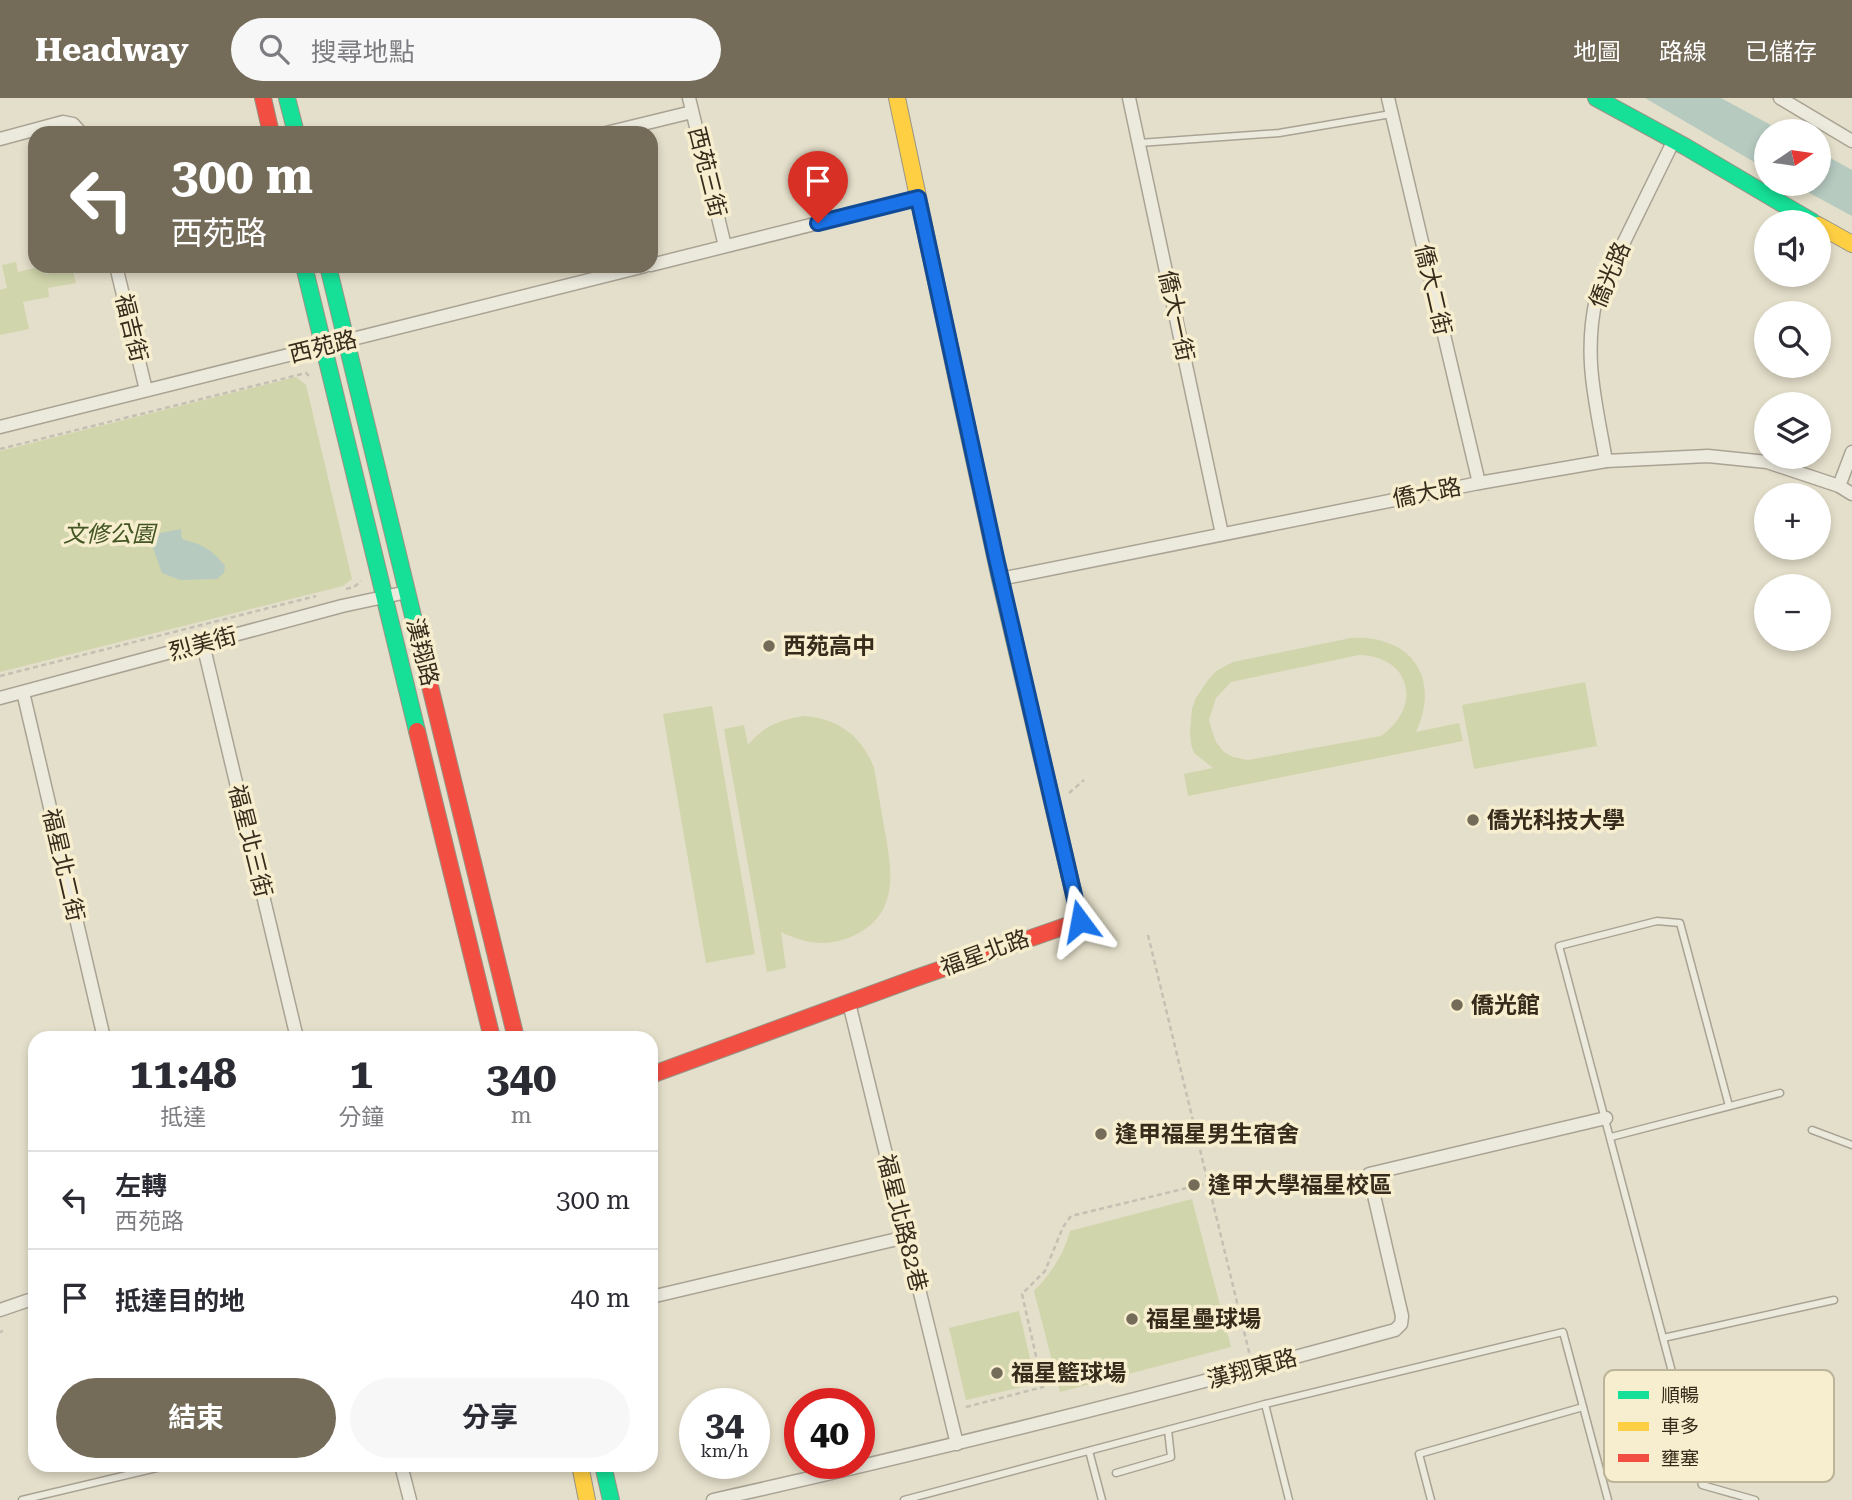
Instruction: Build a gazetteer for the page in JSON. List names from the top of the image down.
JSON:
{
  "streets": {
    "street": [
      "西苑三街",
      "僑光路",
      "僑大二街",
      "僑大一街",
      "福吉街",
      "西苑路",
      "僑大路",
      "烈美街",
      "漢翔路",
      "福星北三街",
      "福星北二街",
      "福星北路",
      "福星北路82巷",
      "漢翔東路"
    ]
  },
  "crossings": [
    ["僑光路", "僑大路"],
    ["僑大二街", "僑大路"],
    ["僑大一街", "僑大路"],
    ["福吉街", "西苑路"],
    ["西苑路", "漢翔路"],
    ["僑大路", "福星北路"],
    ["烈美街", "漢翔路"],
    ["烈美街", "福星北三街"],
    ["烈美街", "福星北二街"],
    ["福星北路", "福星北路82巷"],
    ["福星北路82巷", "漢翔東路"]
  ],
  "parks": ["文修公園"],
  "places": [
    "西苑高中",
    "僑光科技大學",
    "僑光館",
    "逢甲福星男生宿舍",
    "逢甲大學福星校區",
    "福星壘球場",
    "福星籃球場"
  ],
  "legend": ["順暢", "車多", "壅塞"],
  "north": "right",
  "page": {
    "header": "Headway",
    "search": "搜尋地點",
    "nav": ["地圖", "路線", "已儲存"],
    "map_buttons": ["+", "−"],
    "turn": ["300 m", "西苑路"],
    "eta": [
      "11:48",
      "抵達",
      "1",
      "分鐘",
      "340",
      "m"
    ],
    "list": [
      {
        "name": "左轉",
        "note": "西苑路",
        "value": "300 m"
      },
      {
        "name": "抵達目的地",
        "value": "40 m"
      }
    ],
    "buttons": ["結束", "分享"],
    "speed": "34 km/h",
    "limit": "40"
  }
}
